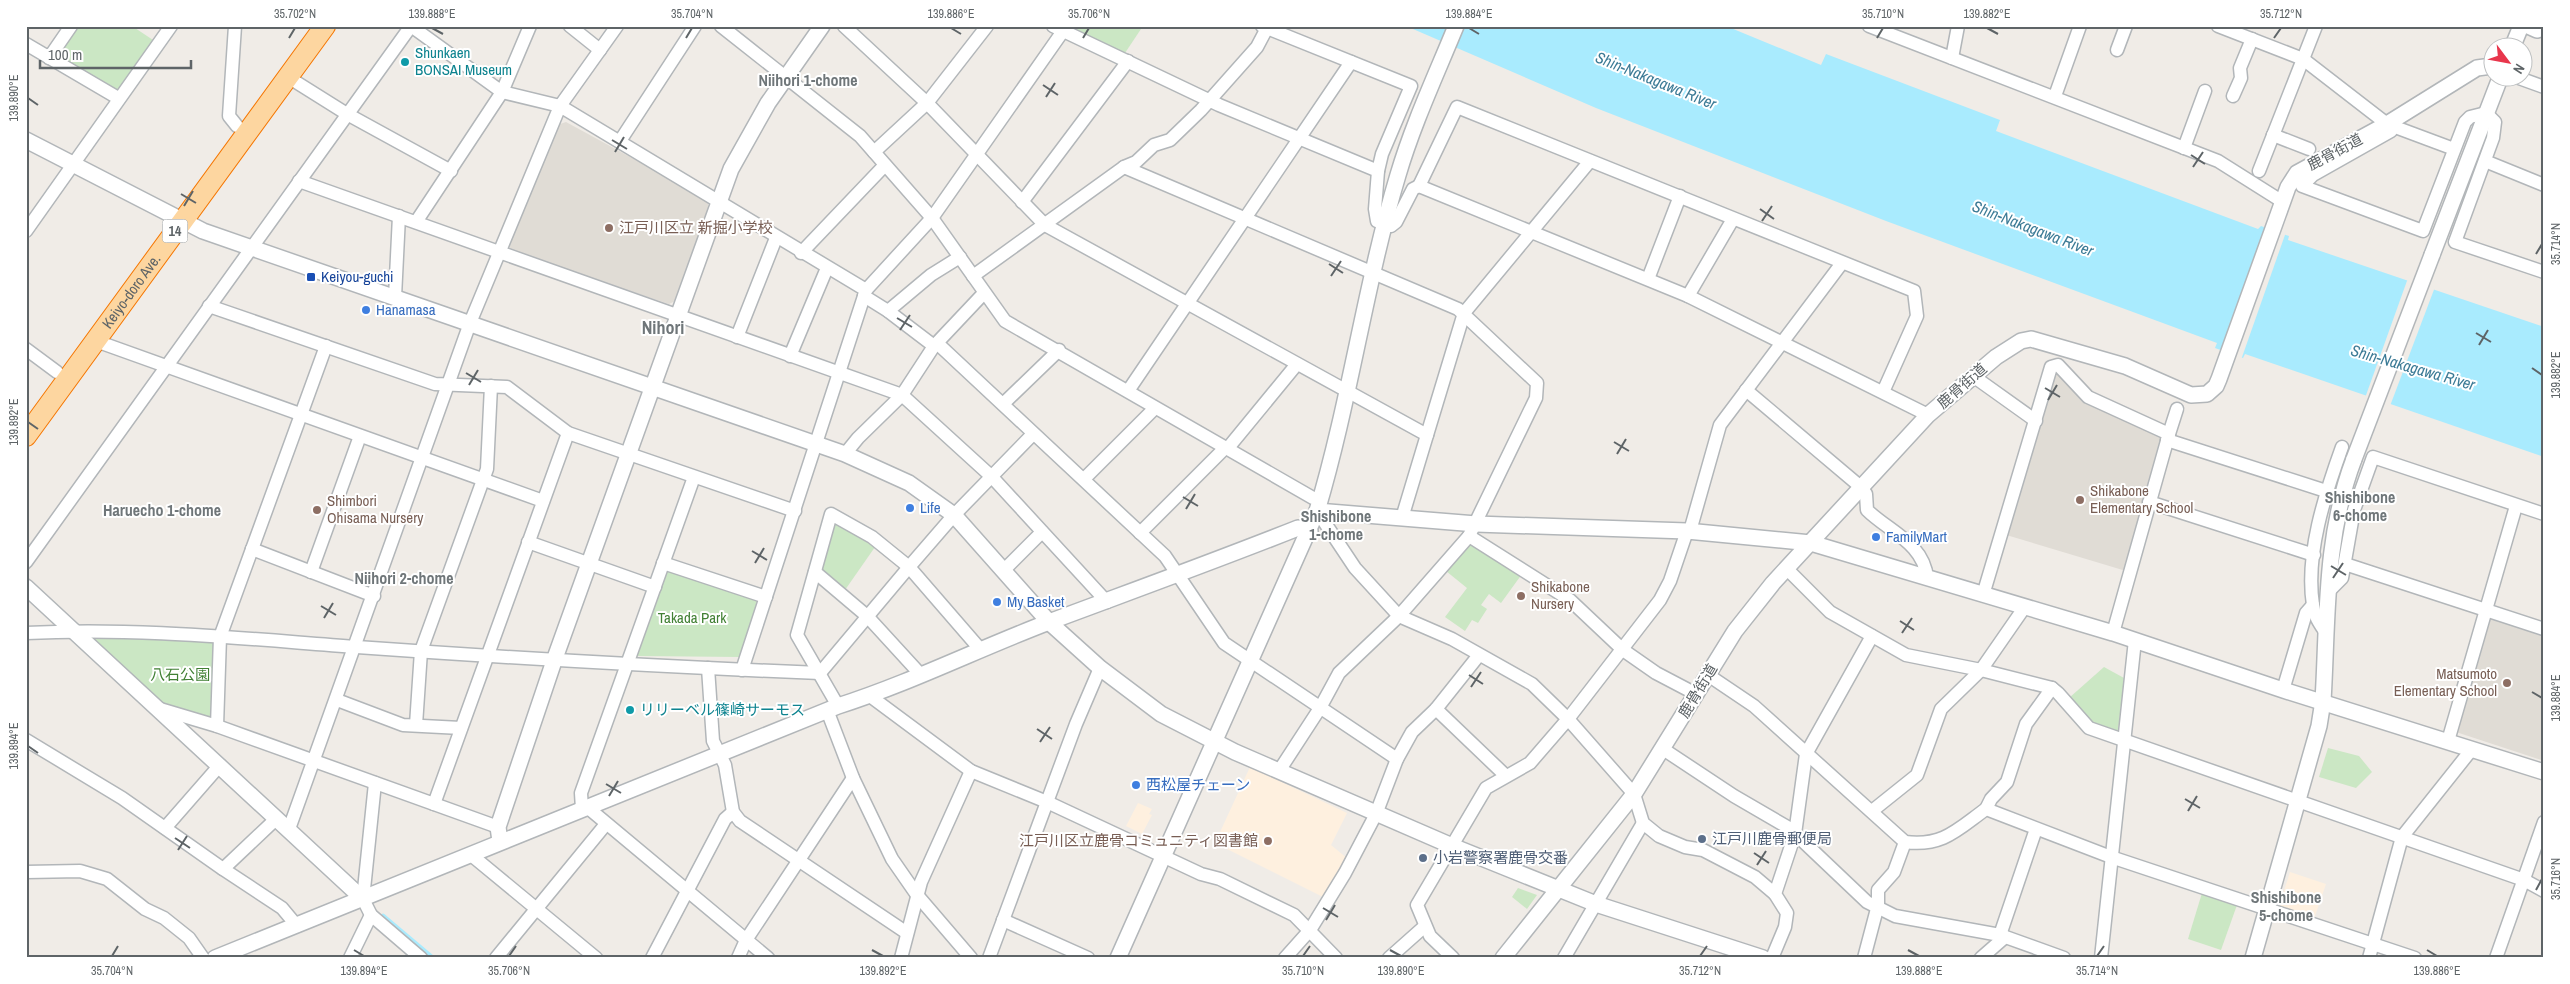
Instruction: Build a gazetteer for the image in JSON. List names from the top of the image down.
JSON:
{
  "streets": {
    "highway": ["14", "Keiyo-doro Ave."],
    "street": ["鹿骨街道"]
  },
  "districts": [
    "Niihori 1-chome",
    "Nihori",
    "Shishibone 6-chome",
    "Haruecho 1-chome",
    "Shishibone 1-chome",
    "Niihori 2-chome",
    "Shishibone 5-chome"
  ],
  "water": ["Shin-Nakagawa River"],
  "parks": ["Takada Park", "八石公園"],
  "places": {
    "other": [
      "Shunkaen BONSAI Museum",
      "江戸川区立 新掘小学校",
      "Hanamasa",
      "Shikabone Elementary School",
      "Life",
      "Shimbori Ohisama Nursery",
      "FamilyMart",
      "Shikabone Nursery",
      "My Basket",
      "Matsumoto Elementary School",
      "リリーベル篠崎サーモス",
      "西松屋チェーン",
      "江戸川鹿骨郵便局",
      "江戸川区立鹿骨コミュニティ図書館",
      "小岩警察署鹿骨交番"
    ],
    "transit": ["Keiyou-guchi"]
  },
  "scale_bar": "100 m",
  "north": "bottom right",
  "coordinates": [
    "35.702°N",
    "139.888°E",
    "35.704°N",
    "139.886°E",
    "35.706°N",
    "139.884°E",
    "35.710°N",
    "139.882°E",
    "35.712°N",
    "139.890°E",
    "35.714°N",
    "139.892°E",
    "139.894°E",
    "35.716°N"
  ]
}
